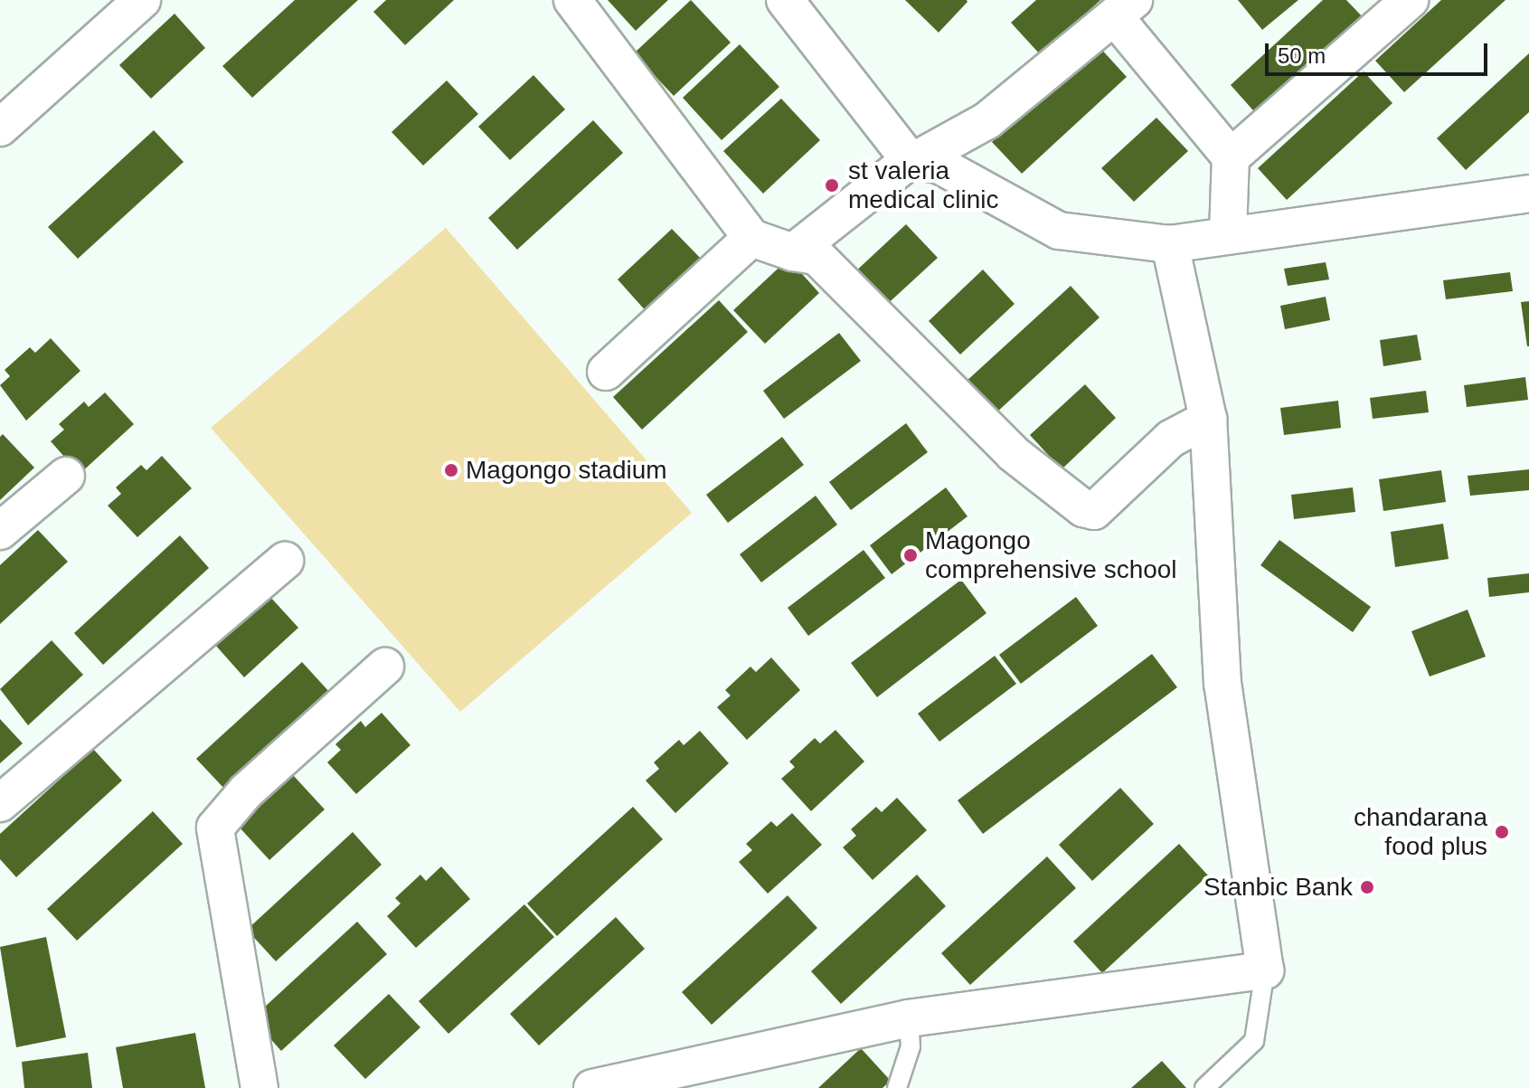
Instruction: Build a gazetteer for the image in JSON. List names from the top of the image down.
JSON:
{
  "places": [
    "st valeria medical clinic",
    "Magongo stadium",
    "Magongo comprehensive school",
    "chandarana food plus",
    "Stanbic Bank"
  ],
  "scale_bar": "50 m"
}
